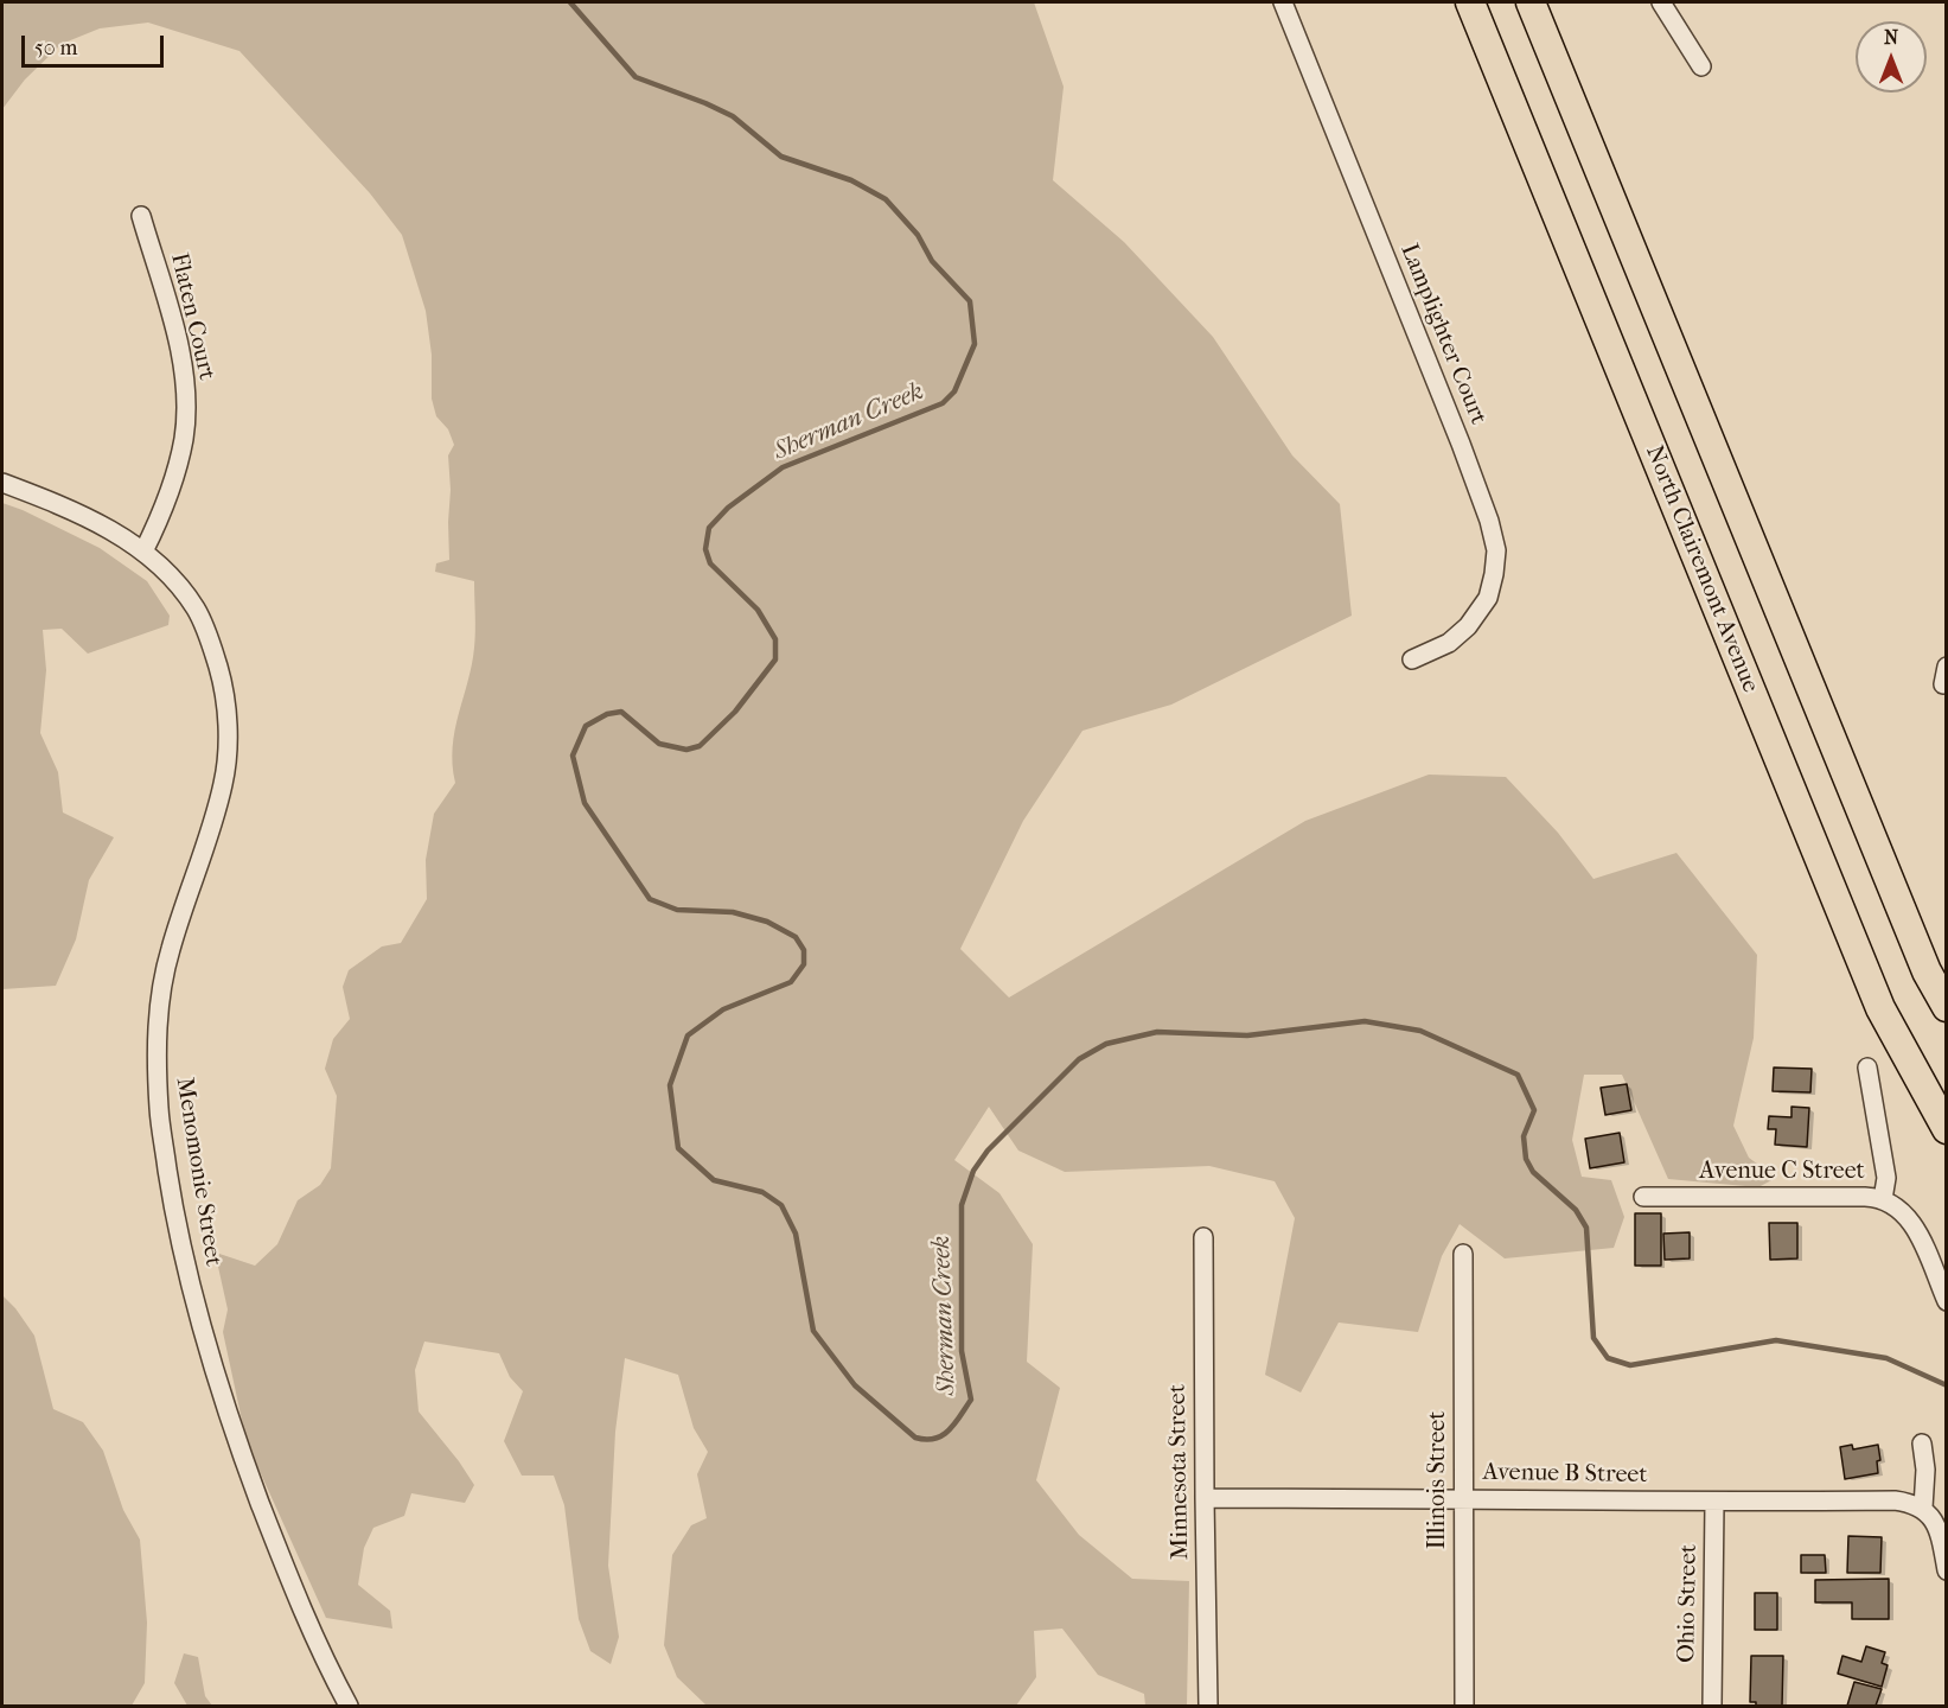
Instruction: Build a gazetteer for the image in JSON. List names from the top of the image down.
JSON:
{
  "streets": {
    "main road": ["North Clairemont Avenue"],
    "street": [
      "Flaten Court",
      "Lamplighter Court",
      "Menomonie Street",
      "Avenue C Street",
      "Minnesota Street",
      "Avenue B Street",
      "Illinois Street",
      "Ohio Street"
    ]
  },
  "crossings": [
    ["Flaten Court", "Menomonie Street"],
    ["Minnesota Street", "Avenue B Street"],
    ["Avenue B Street", "Illinois Street"],
    ["Avenue B Street", "Ohio Street"]
  ],
  "water": ["Sherman Creek"],
  "scale_bar": "50 m",
  "north": "top"
}
